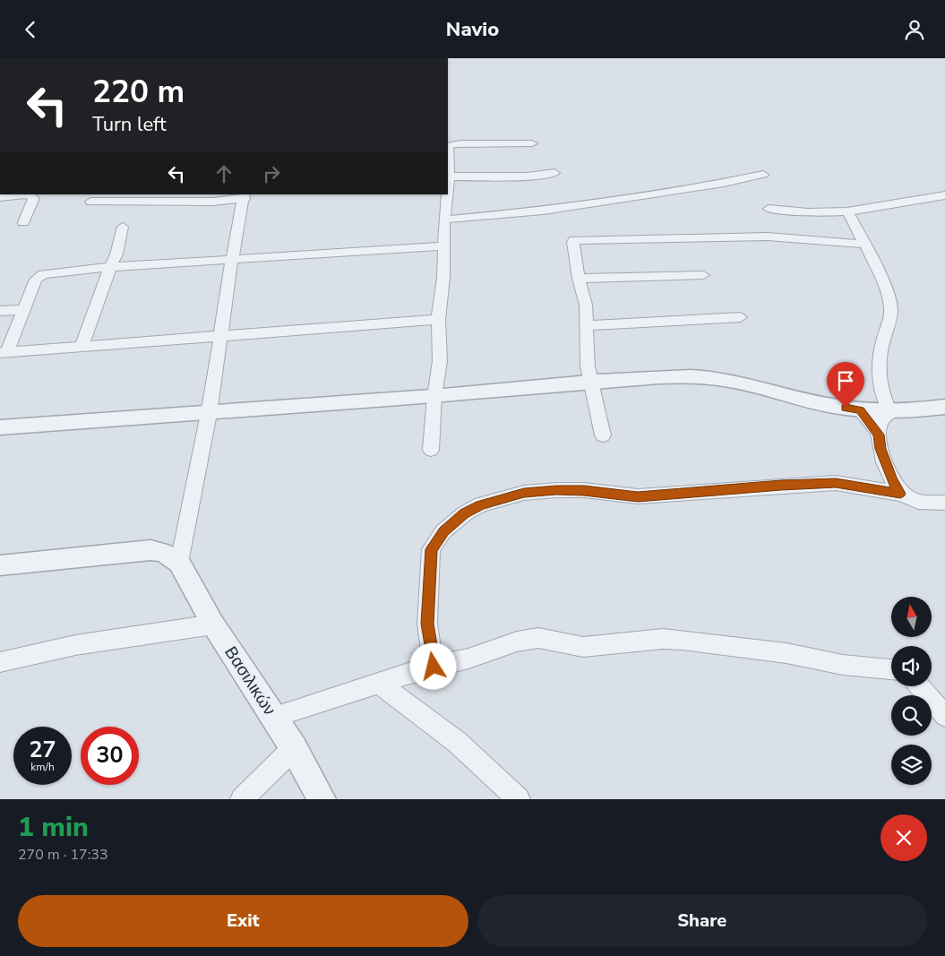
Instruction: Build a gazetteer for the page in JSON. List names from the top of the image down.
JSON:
{
  "streets": {
    "street": ["Βασιλικών"]
  },
  "north": "top",
  "page": {
    "header": "Navio",
    "turn": ["220 m", "Turn left"],
    "speed": "27 km/h",
    "limit": "30",
    "heading": ["1 min", "270 m · 17:33"],
    "buttons": ["Exit", "Share"]
  }
}
